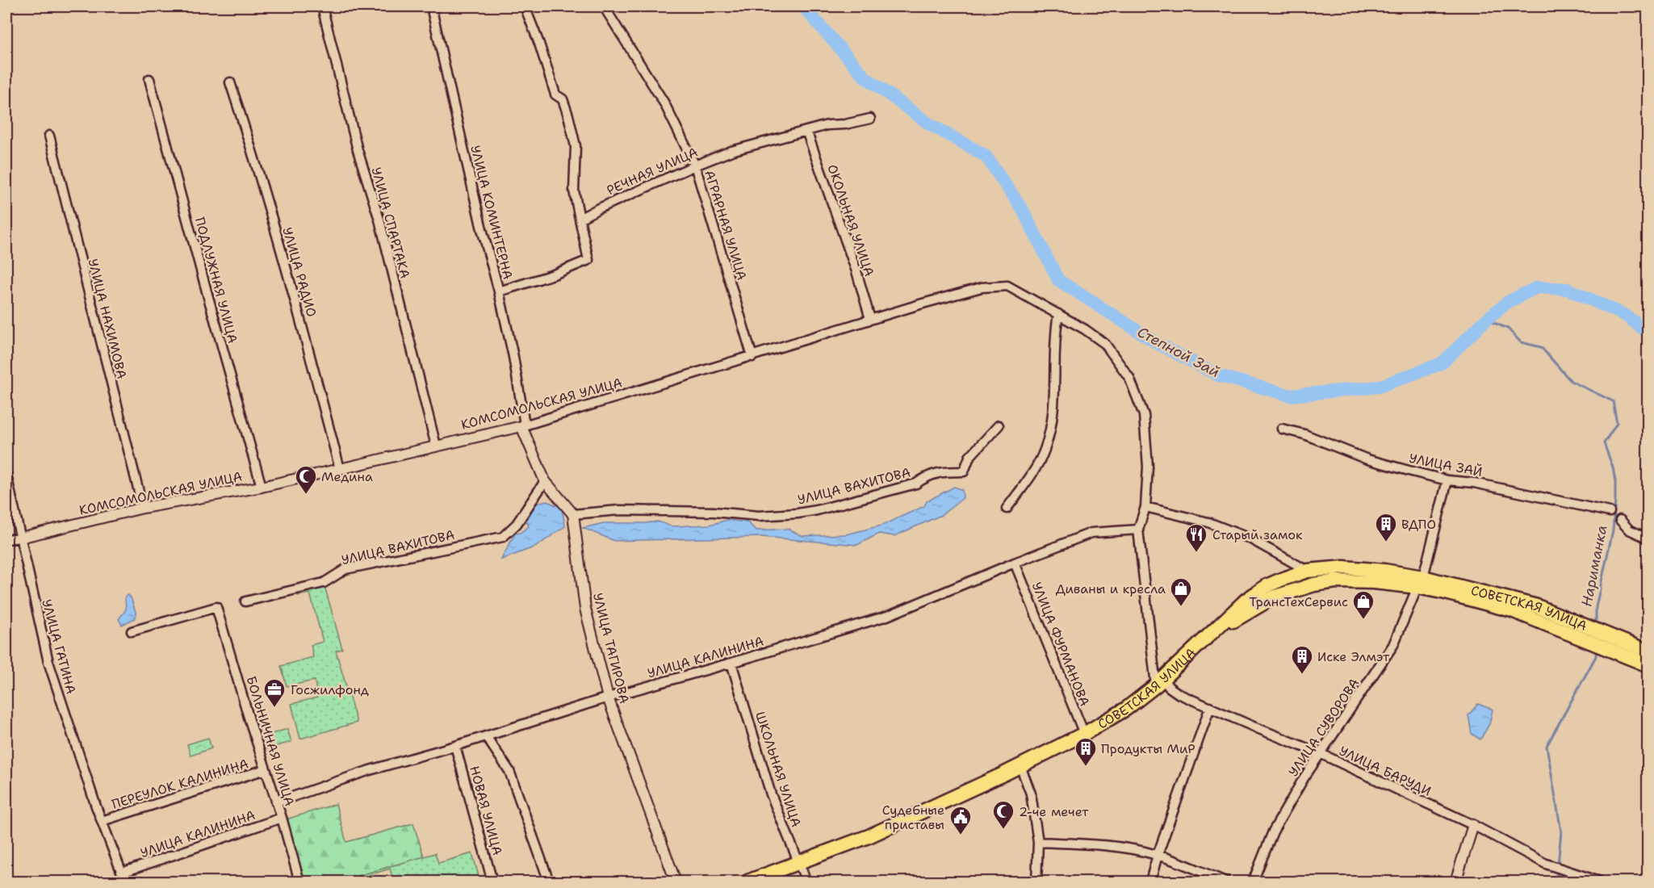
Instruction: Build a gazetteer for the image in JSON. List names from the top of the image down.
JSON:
{
  "streets": {
    "main road": ["СОВЕТСКАЯ УЛИЦА"],
    "street": [
      "РЕЧНАЯ УЛИЦА",
      "УЛИЦА КОМИНТЕРНА",
      "ОКОЛЬНАЯ УЛИЦА",
      "УЛИЦА СПАРТАКА",
      "АГРАРНАЯ УЛИЦА",
      "УЛИЦА РАДИО",
      "ПОДЛУЖНАЯ УЛИЦА",
      "УЛИЦА НАХИМОВА",
      "КОМСОМОЛЬСКАЯ УЛИЦА",
      "УЛИЦА ЗАЙ",
      "УЛИЦА ВАХИТОВА",
      "УЛИЦА ФУРМАНОВА",
      "УЛИЦА ГАТИНА",
      "УЛИЦА ТАГИРОВА",
      "УЛИЦА КАЛИНИНА",
      "УЛИЦА СУВОРОВА",
      "БОЛЬНИЧНАЯ УЛИЦА",
      "ШКОЛЬНАЯ УЛИЦА",
      "УЛИЦА БАРУДИ",
      "ПЕРЕУЛОК КАЛИНИНА",
      "НОВАЯ УЛИЦА"
    ]
  },
  "crossings": [
    ["РЕЧНАЯ УЛИЦА", "ОКОЛЬНАЯ УЛИЦА"],
    ["РЕЧНАЯ УЛИЦА", "АГРАРНАЯ УЛИЦА"],
    ["УЛИЦА КОМИНТЕРНА", "КОМСОМОЛЬСКАЯ УЛИЦА"],
    ["ОКОЛЬНАЯ УЛИЦА", "КОМСОМОЛЬСКАЯ УЛИЦА"],
    ["УЛИЦА СПАРТАКА", "КОМСОМОЛЬСКАЯ УЛИЦА"],
    ["АГРАРНАЯ УЛИЦА", "КОМСОМОЛЬСКАЯ УЛИЦА"],
    ["УЛИЦА РАДИО", "КОМСОМОЛЬСКАЯ УЛИЦА"],
    ["ПОДЛУЖНАЯ УЛИЦА", "КОМСОМОЛЬСКАЯ УЛИЦА"],
    ["УЛИЦА НАХИМОВА", "КОМСОМОЛЬСКАЯ УЛИЦА"],
    ["КОМСОМОЛЬСКАЯ УЛИЦА", "УЛИЦА ГАТИНА"],
    ["КОМСОМОЛЬСКАЯ УЛИЦА", "УЛИЦА КАЛИНИНА"],
    ["УЛИЦА ЗАЙ", "УЛИЦА СУВОРОВА"],
    ["УЛИЦА ВАХИТОВА", "УЛИЦА ТАГИРОВА"],
    ["СОВЕТСКАЯ УЛИЦА", "УЛИЦА ФУРМАНОВА"],
    ["СОВЕТСКАЯ УЛИЦА", "УЛИЦА СУВОРОВА"],
    ["СОВЕТСКАЯ УЛИЦА", "ШКОЛЬНАЯ УЛИЦА"],
    ["СОВЕТСКАЯ УЛИЦА", "УЛИЦА БАРУДИ"],
    ["УЛИЦА ФУРМАНОВА", "УЛИЦА КАЛИНИНА"],
    ["УЛИЦА ГАТИНА", "УЛИЦА КАЛИНИНА"],
    ["УЛИЦА ГАТИНА", "ПЕРЕУЛОК КАЛИНИНА"],
    ["УЛИЦА ТАГИРОВА", "УЛИЦА КАЛИНИНА"],
    ["УЛИЦА КАЛИНИНА", "БОЛЬНИЧНАЯ УЛИЦА"],
    ["УЛИЦА КАЛИНИНА", "ШКОЛЬНАЯ УЛИЦА"],
    ["УЛИЦА КАЛИНИНА", "НОВАЯ УЛИЦА"],
    ["УЛИЦА СУВОРОВА", "УЛИЦА БАРУДИ"],
    ["БОЛЬНИЧНАЯ УЛИЦА", "ПЕРЕУЛОК КАЛИНИНА"]
  ],
  "water": ["Степной Зай", "Нариманка"],
  "places": {
    "mosque": ["Медина", "2-че мечет"],
    "building": ["ВДПО", "Иске Элмэт", "Продукты МиР"],
    "restaurant": ["Старый замок"],
    "shop": ["Диваны и кресла", "ТрансТехСервис"],
    "office": ["Госжилфонд"],
    "public building": ["Судебные приставы"]
  }
}
